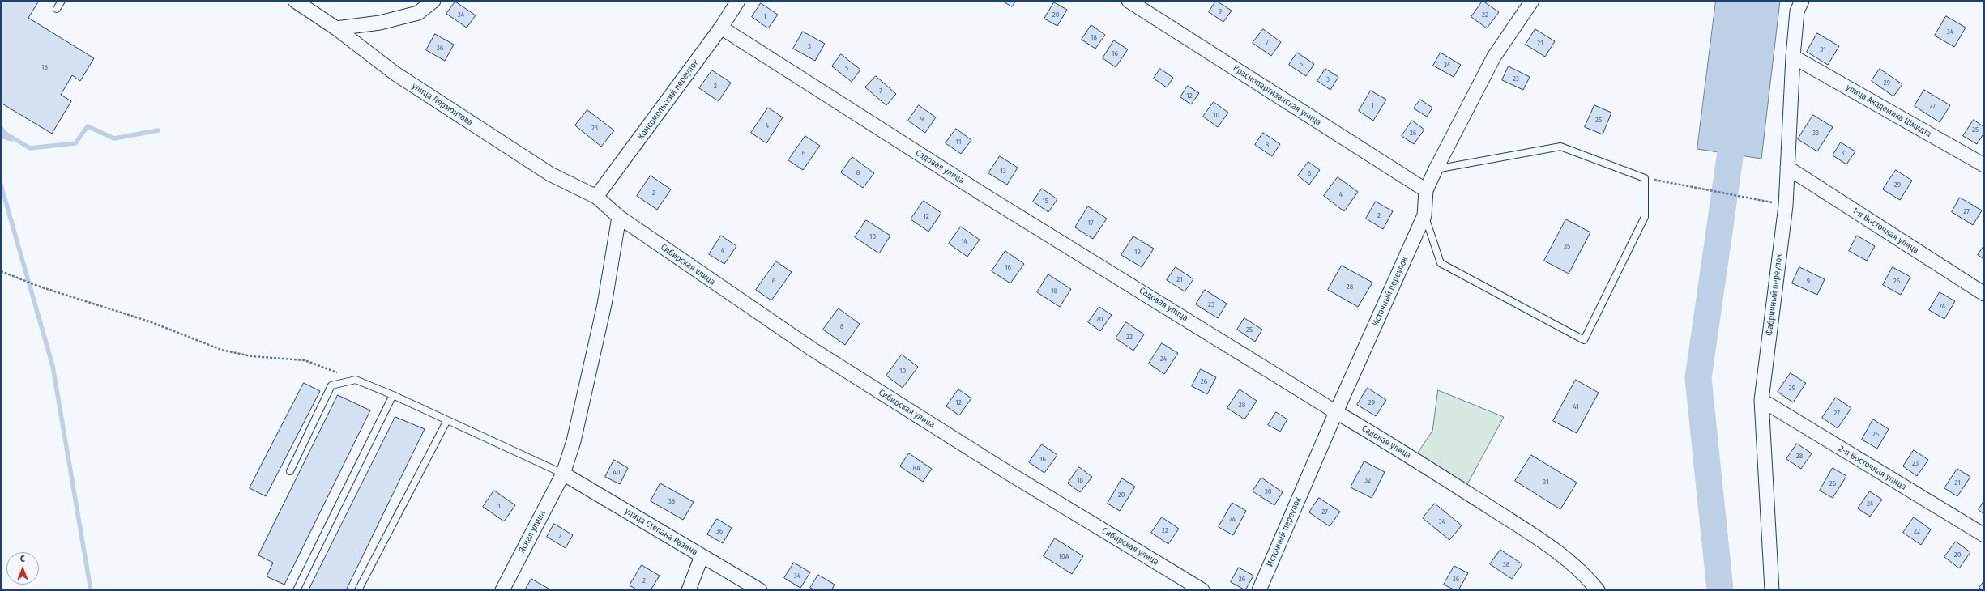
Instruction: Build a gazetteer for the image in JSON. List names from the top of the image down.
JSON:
{
  "streets": {
    "street": [
      "Краснопартизанская улица",
      "Комсомольский переулок",
      "улица Лермонтова",
      "улица Академика Шмидта",
      "Садовая улица",
      "1-я Восточная улица",
      "Сибирская улица",
      "Источный переулок",
      "Фабричный переулок",
      "2-я Восточная улица",
      "Ясная улица",
      "улица Степана Разина"
    ]
  },
  "crossings": [
    ["Краснопартизанская улица", "Источный переулок"],
    ["Комсомольский переулок", "улица Лермонтова"],
    ["Комсомольский переулок", "Садовая улица"],
    ["улица Лермонтова", "Сибирская улица"],
    ["улица Лермонтова", "Ясная улица"],
    ["улица Академика Шмидта", "Фабричный переулок"],
    ["Садовая улица", "Источный переулок"],
    ["1-я Восточная улица", "Фабричный переулок"],
    ["Сибирская улица", "Ясная улица"],
    ["Фабричный переулок", "2-я Восточная улица"],
    ["Ясная улица", "улица Степана Разина"]
  ],
  "house_numbers": [
    "9",
    "34",
    "20",
    "22",
    "1",
    "34",
    "18",
    "7",
    "21",
    "3",
    "36",
    "31",
    "16",
    "5",
    "24",
    "18",
    "5",
    "23",
    "3",
    "29",
    "2",
    "7",
    "12",
    "1",
    "27",
    "10",
    "9",
    "25",
    "4",
    "23",
    "25",
    "26",
    "33",
    "11",
    "8",
    "6",
    "31",
    "13",
    "8",
    "6",
    "29",
    "2",
    "4",
    "15",
    "27",
    "2",
    "12",
    "17",
    "10",
    "14",
    "35",
    "4",
    "19",
    "16",
    "21",
    "6",
    "9",
    "26",
    "28",
    "18",
    "23",
    "24",
    "20",
    "8",
    "25",
    "22",
    "24",
    "10",
    "26",
    "29",
    "12",
    "29",
    "28",
    "41",
    "27",
    "25",
    "28",
    "16",
    "23",
    "8А",
    "40",
    "18",
    "32",
    "31",
    "21",
    "26",
    "30",
    "20",
    "38",
    "24",
    "1",
    "27",
    "24",
    "34",
    "22",
    "36",
    "22",
    "2",
    "20",
    "10А",
    "38",
    "34",
    "26",
    "36",
    "2"
  ],
  "north": "top"
}
